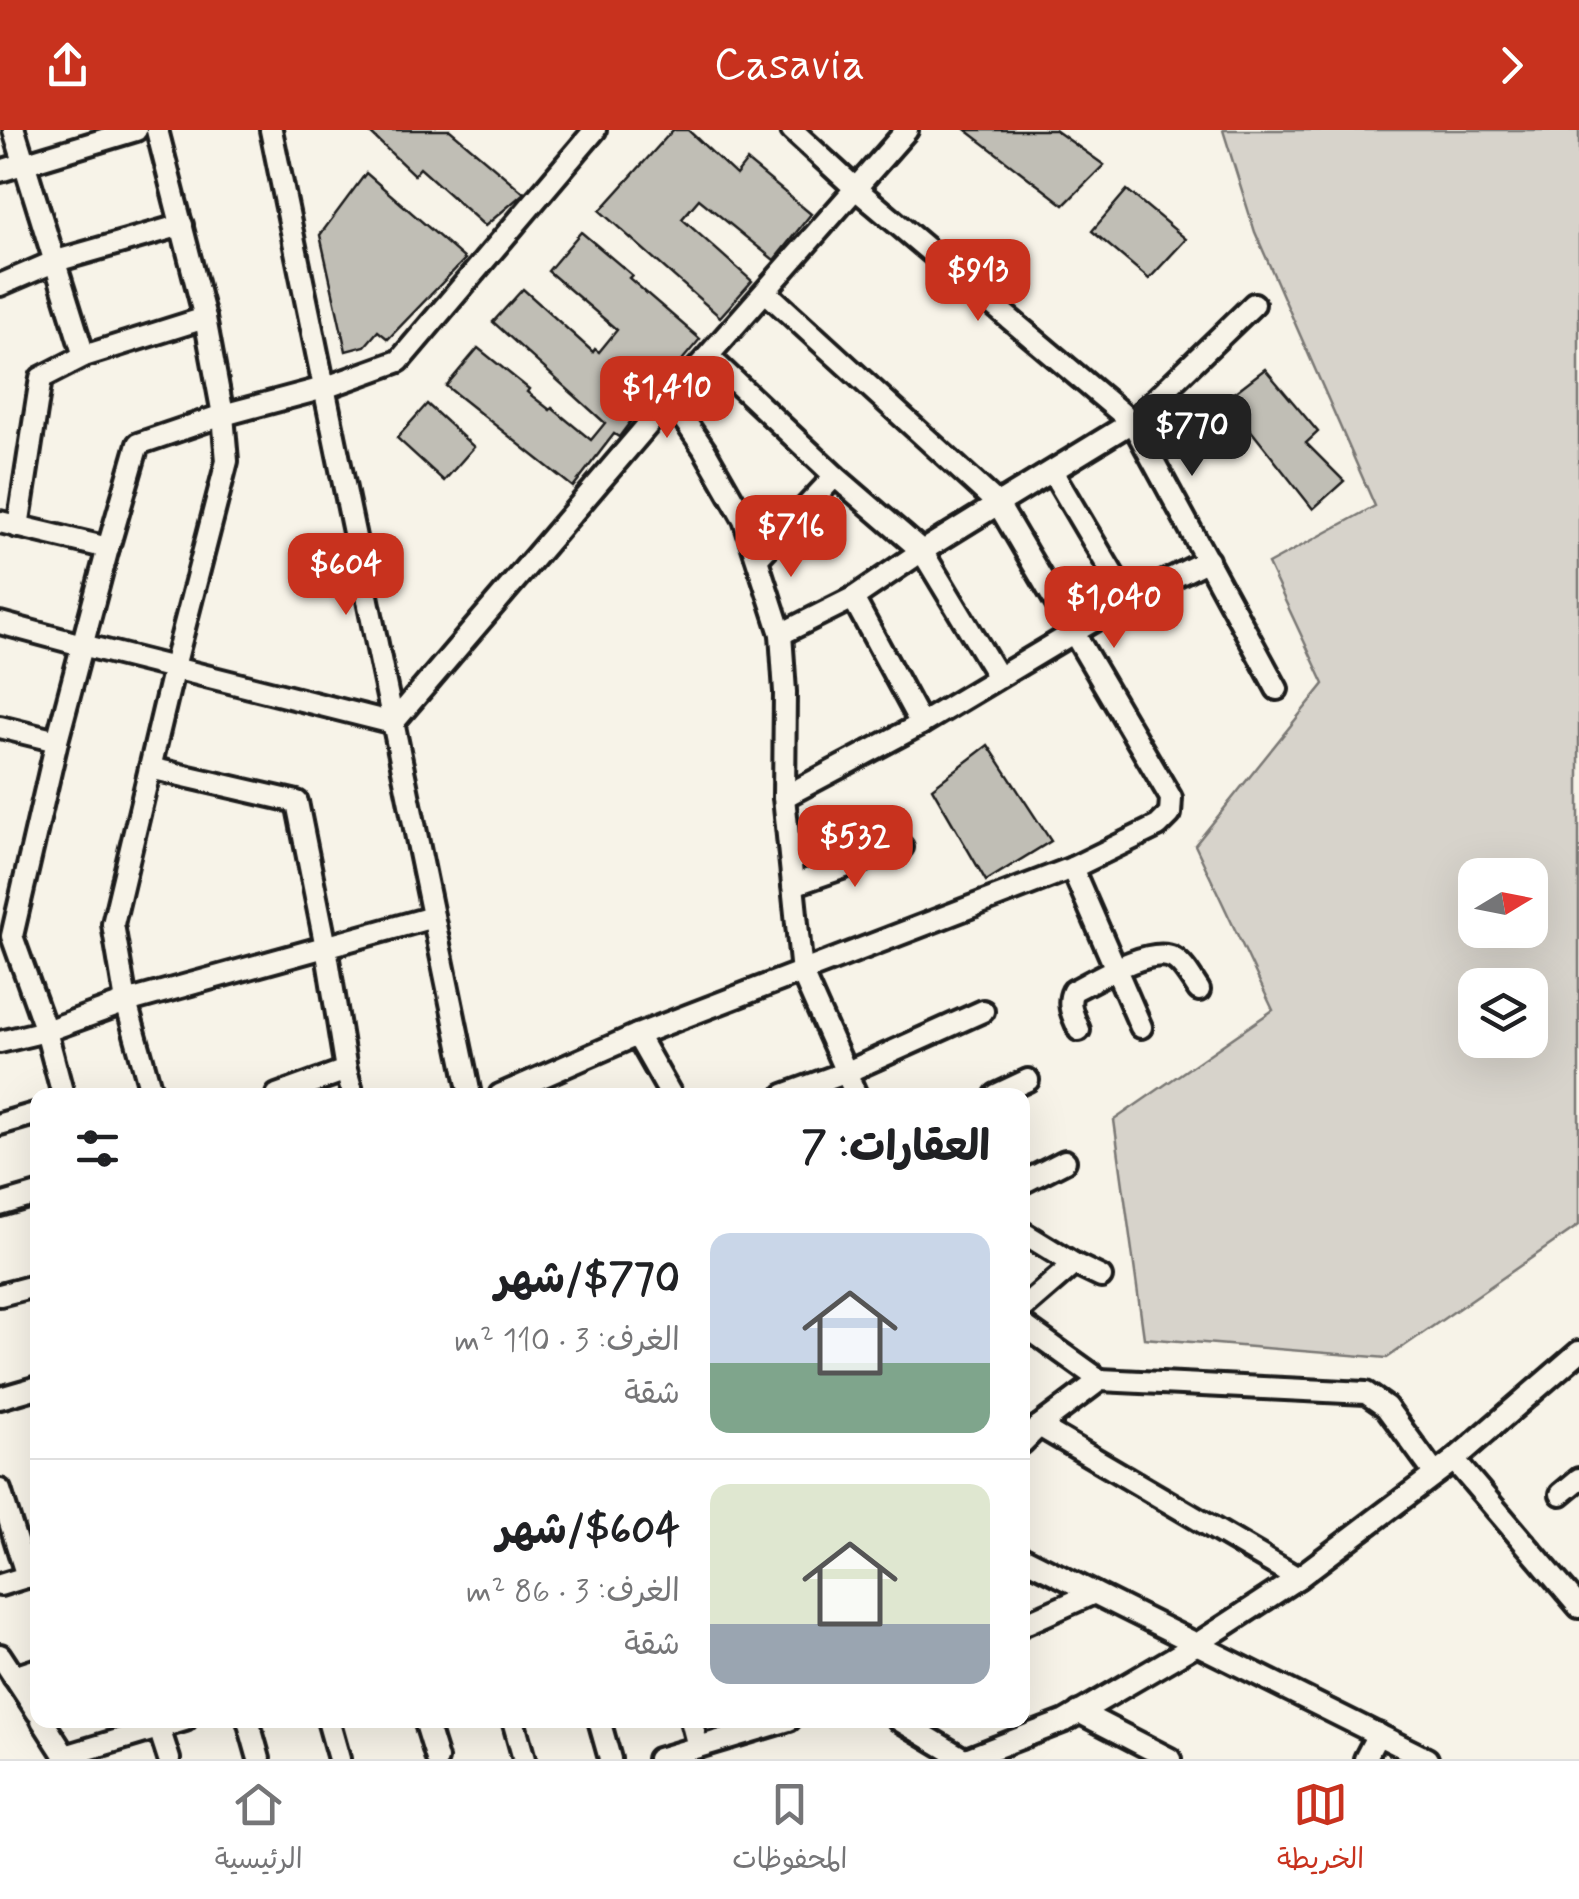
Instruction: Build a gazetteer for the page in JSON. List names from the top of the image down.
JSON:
{
  "north": "right",
  "page": {
    "header": "Casavia",
    "price": [
      "$913",
      "$1,410",
      "$770",
      "$716",
      "$604",
      "$1,040",
      "$532"
    ],
    "heading": "العقارات: 7",
    "list": [
      {
        "name": "$770/شهر",
        "note": "الغرف: 3 · 110 m² · شقة"
      },
      {
        "name": "$604/شهر",
        "note": "الغرف: 3 · 86 m² · شقة"
      }
    ],
    "tabs": ["الخريطة", "المحفوظات", "الرئيسية"]
  }
}
